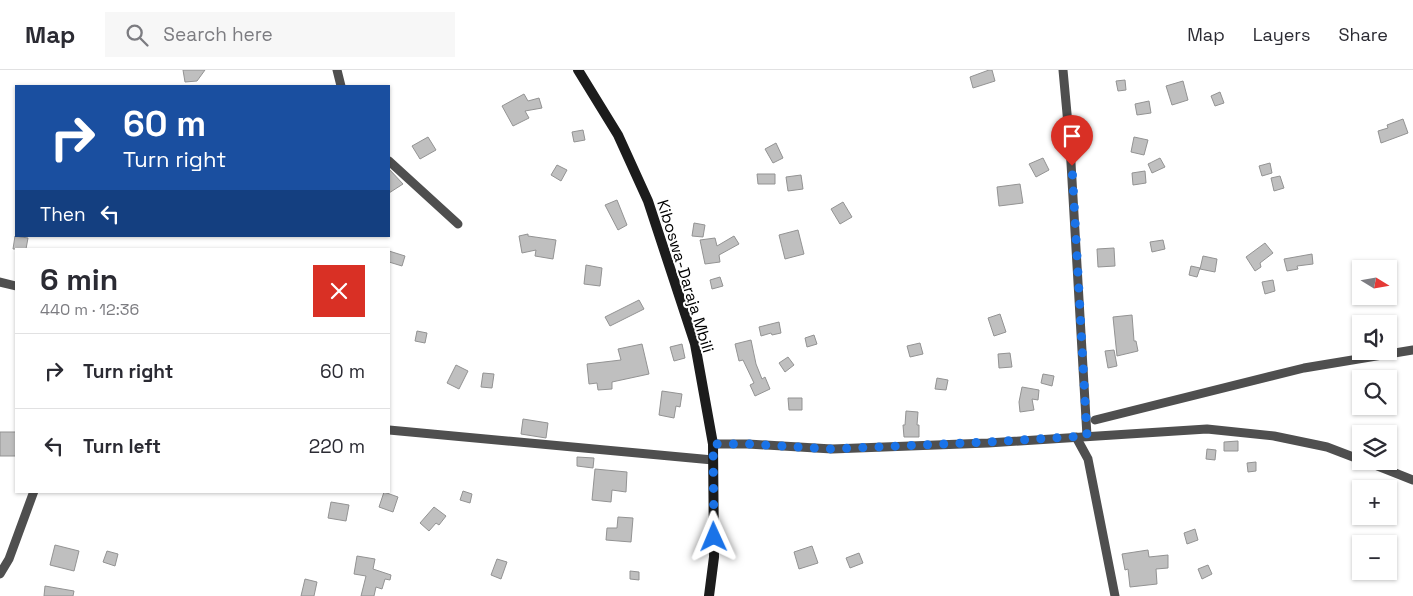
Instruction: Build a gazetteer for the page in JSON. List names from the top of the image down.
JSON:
{
  "streets": {
    "main road": ["Kiboswa-Daraja Mbili"]
  },
  "north": "right",
  "page": {
    "header": "Map",
    "search": "Search here",
    "nav": ["Map", "Layers", "Share"],
    "turn": ["60 m", "Turn right"],
    "then": "Then",
    "heading": ["6 min", "440 m · 12:36"],
    "map_buttons": ["+", "−"],
    "list": [
      {
        "name": "Turn right",
        "value": "60 m"
      },
      {
        "name": "Turn left",
        "value": "220 m"
      }
    ]
  }
}
